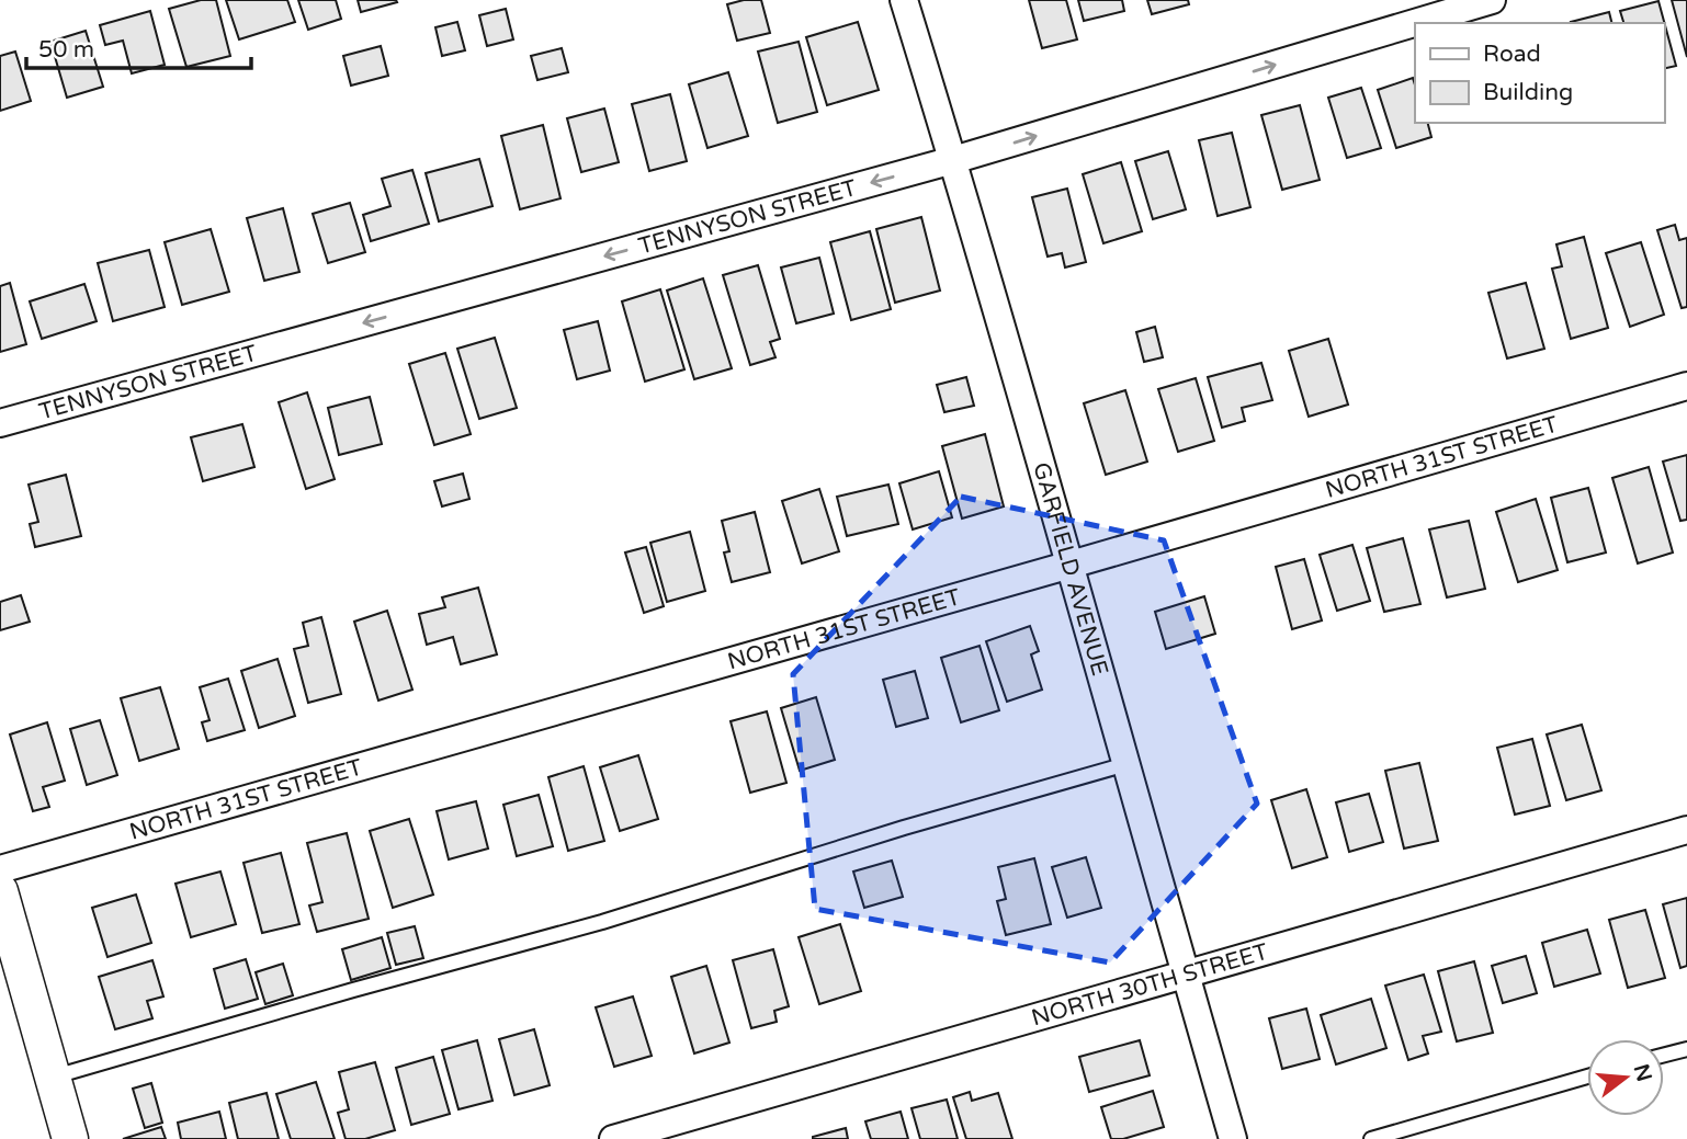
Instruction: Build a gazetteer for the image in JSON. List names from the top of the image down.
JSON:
{
  "streets": {
    "street": [
      "TENNYSON STREET",
      "NORTH 31ST STREET",
      "GARFIELD AVENUE",
      "NORTH 30TH STREET"
    ]
  },
  "crossings": [
    ["TENNYSON STREET", "GARFIELD AVENUE"],
    ["NORTH 31ST STREET", "GARFIELD AVENUE"],
    ["GARFIELD AVENUE", "NORTH 30TH STREET"]
  ],
  "legend": ["Road", "Building"],
  "scale_bar": "50 m",
  "north": "right"
}
